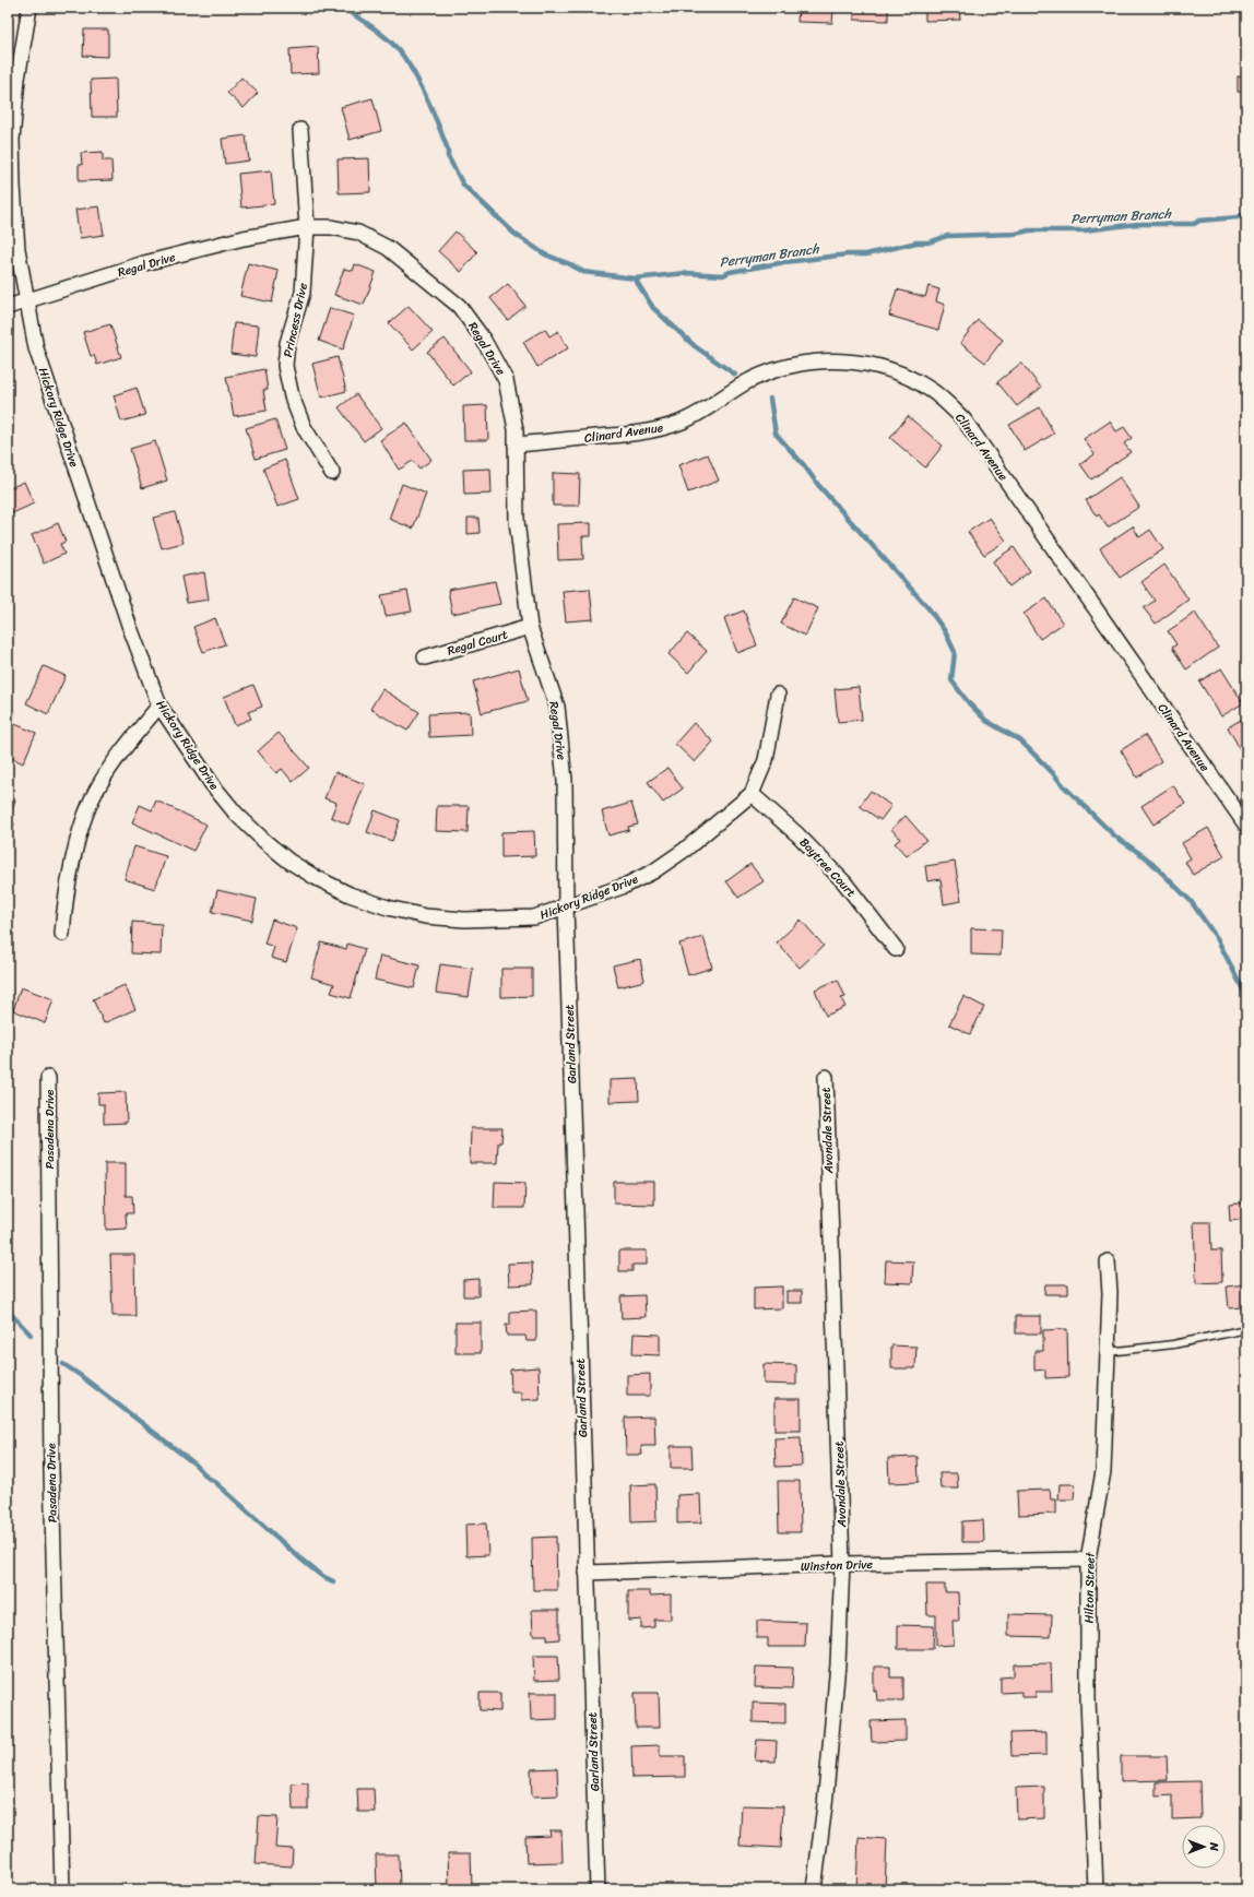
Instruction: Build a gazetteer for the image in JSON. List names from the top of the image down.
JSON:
{
  "streets": {
    "street": [
      "Regal Drive",
      "Princess Drive",
      "Hickory Ridge Drive",
      "Clinard Avenue",
      "Regal Court",
      "Baytree Court",
      "Garland Street",
      "Pasadena Drive",
      "Avondale Street",
      "Winston Drive",
      "Hilton Street"
    ]
  },
  "crossings": [
    ["Regal Drive", "Princess Drive"],
    ["Regal Drive", "Hickory Ridge Drive"],
    ["Regal Drive", "Clinard Avenue"],
    ["Regal Drive", "Regal Court"],
    ["Regal Drive", "Garland Street"],
    ["Hickory Ridge Drive", "Baytree Court"],
    ["Hickory Ridge Drive", "Garland Street"],
    ["Garland Street", "Winston Drive"],
    ["Avondale Street", "Winston Drive"],
    ["Winston Drive", "Hilton Street"]
  ],
  "water": ["Perryman Branch"],
  "north": "right"
}
